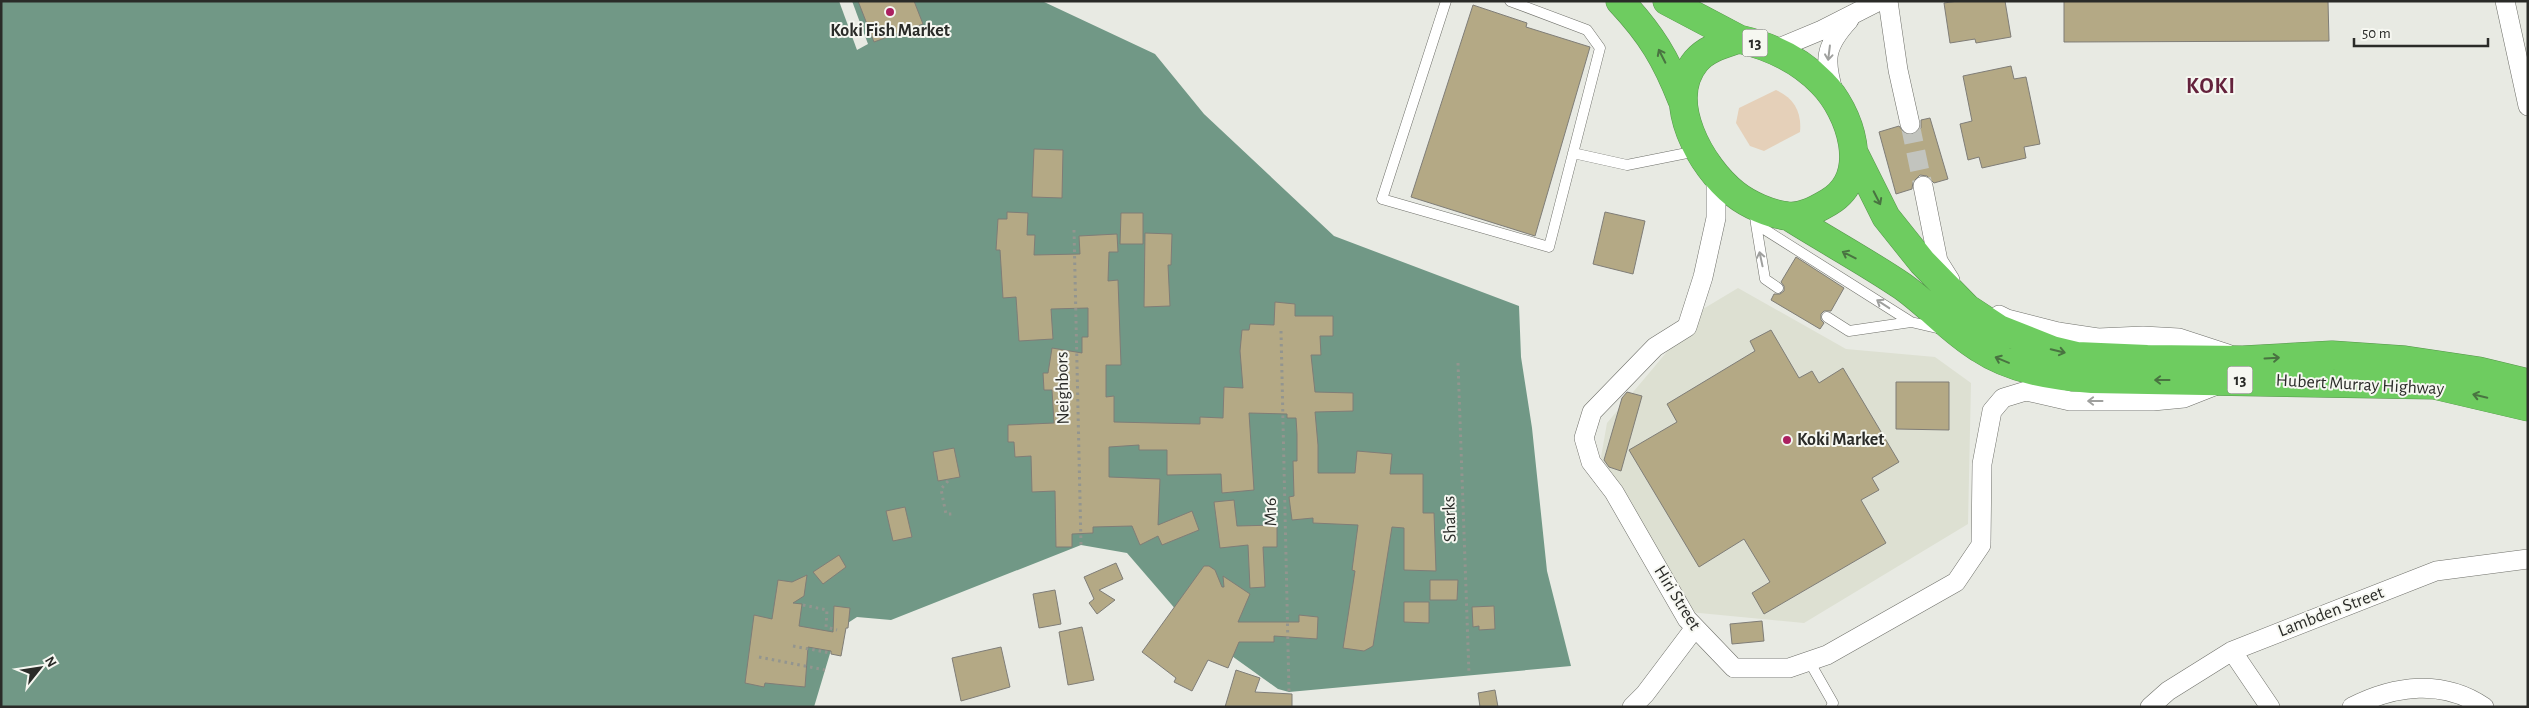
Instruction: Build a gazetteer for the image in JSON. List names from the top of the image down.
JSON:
{
  "streets": {
    "highway": ["13", "Hubert Murray Highway"],
    "street": ["Hiri Street", "Lambden Street"],
    "path": ["Neighbors", "M16", "Sharks"]
  },
  "crossings": [
    ["Hubert Murray Highway", "Hiri Street"]
  ],
  "one_way": ["Hiri Street"],
  "districts": ["KOKI"],
  "places": ["Koki Fish Market", "Koki Market"],
  "scale_bar": "50 m",
  "north": "top right"
}
